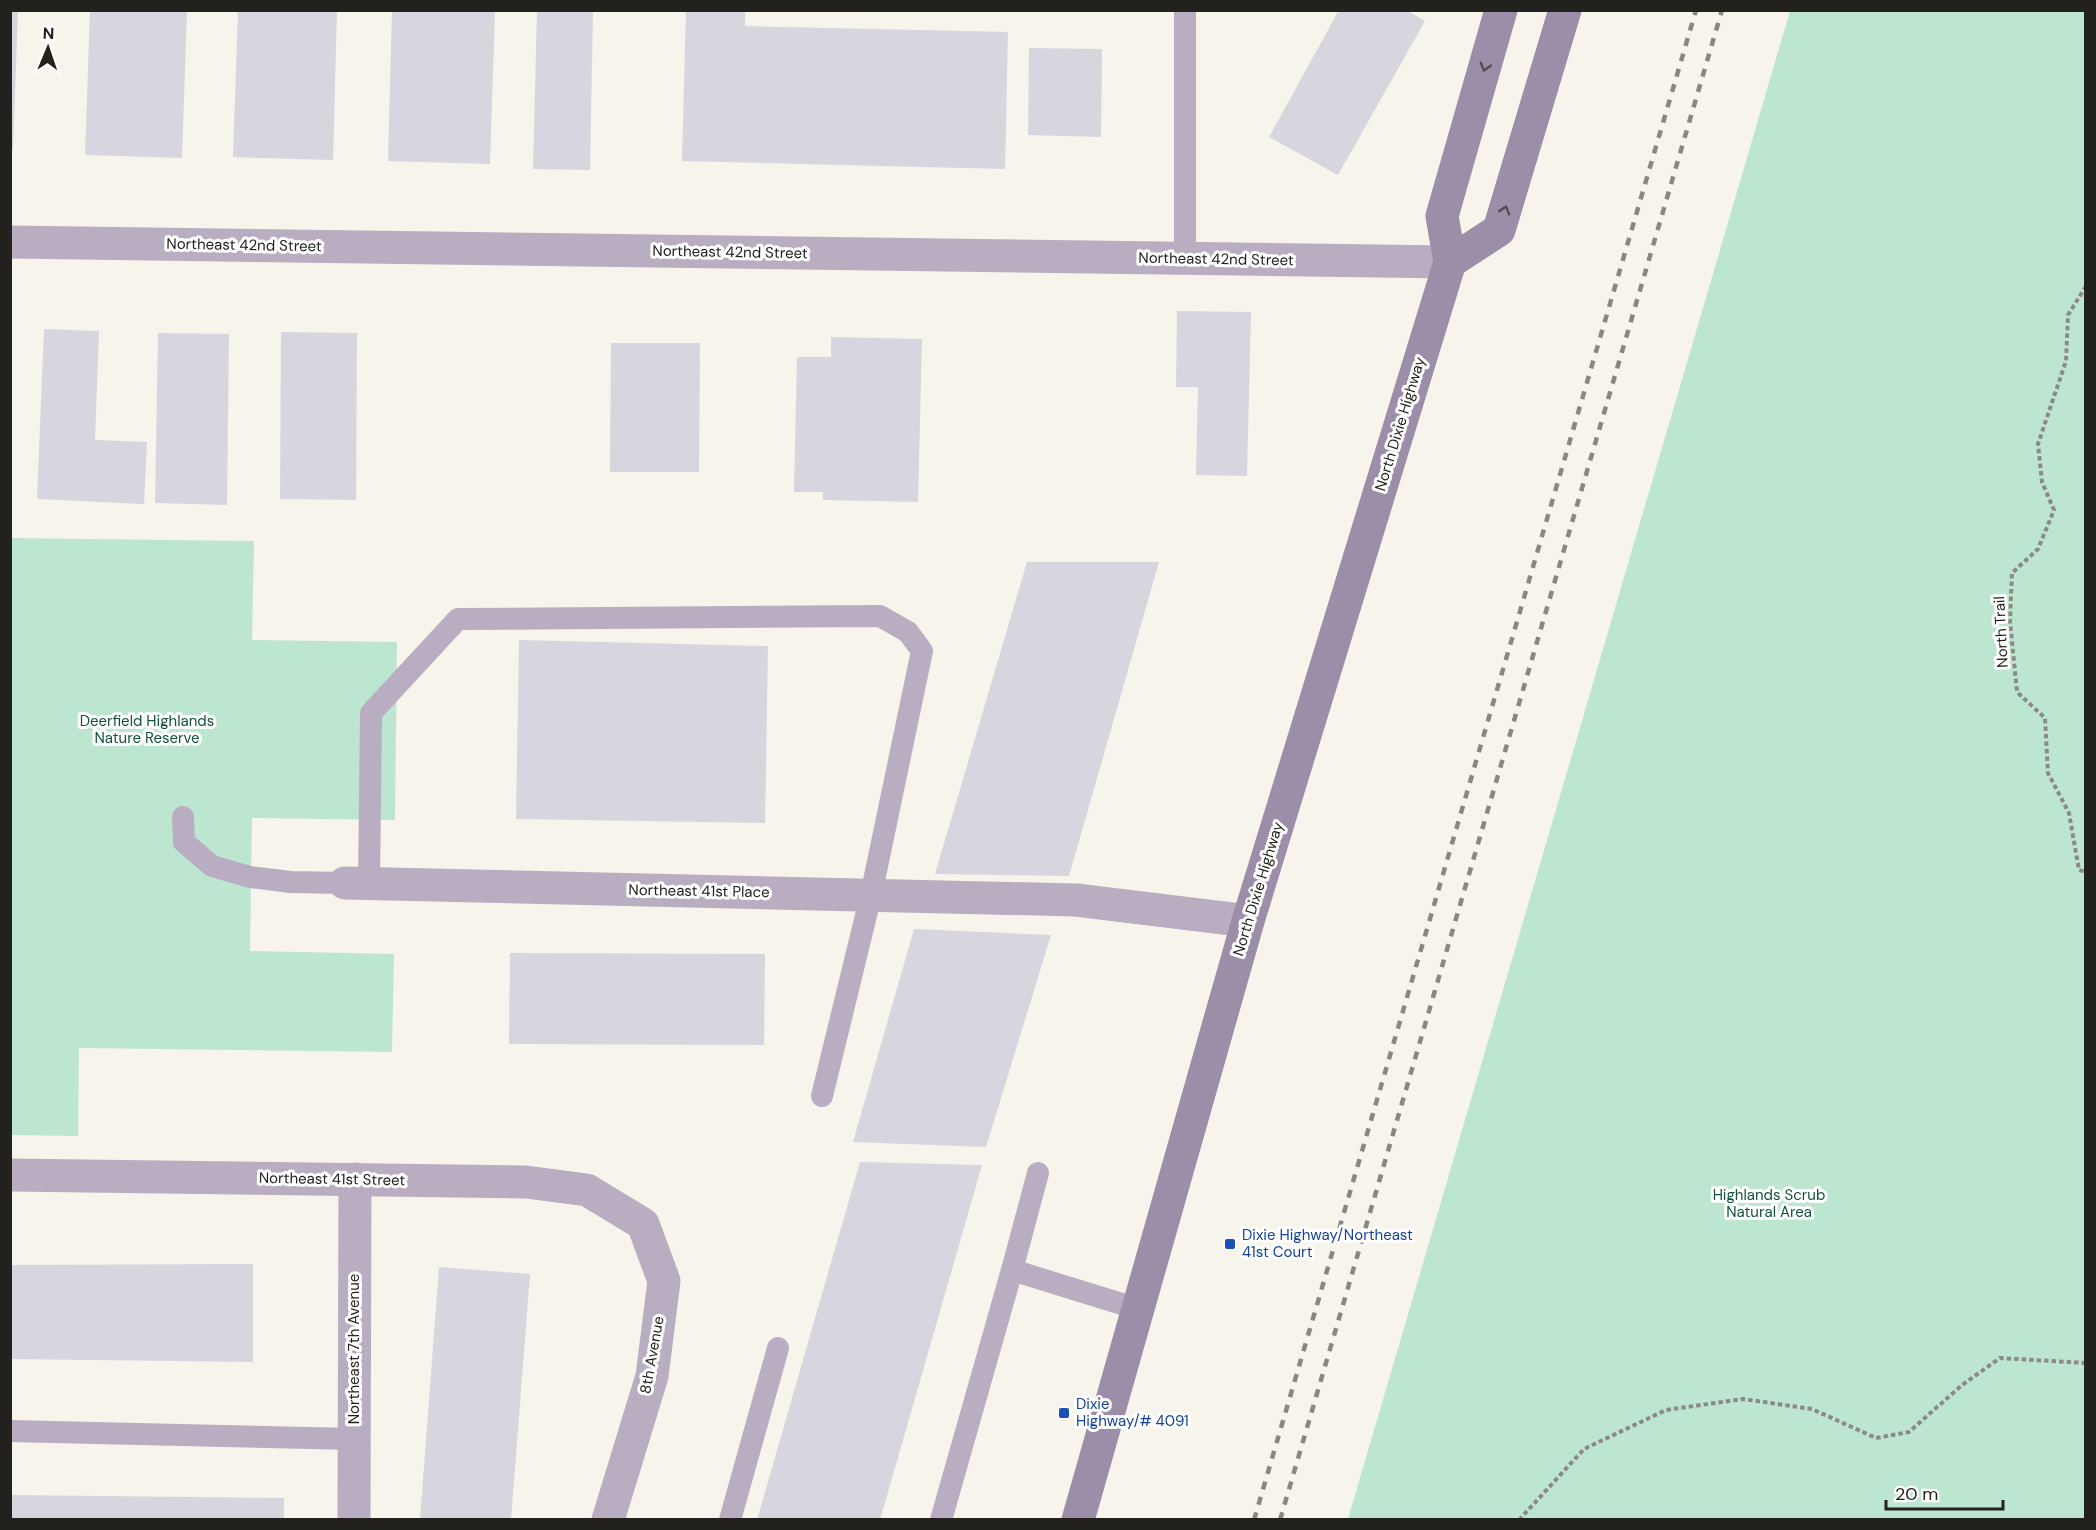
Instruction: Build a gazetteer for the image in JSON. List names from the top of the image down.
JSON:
{
  "streets": {
    "main road": ["North Dixie Highway"],
    "street": [
      "Northeast 42nd Street",
      "Northeast 41st Place",
      "Northeast 41st Street",
      "Northeast 7th Avenue",
      "8th Avenue"
    ],
    "path": ["North Trail"]
  },
  "crossings": [
    ["Northeast 42nd Street", "North Dixie Highway"],
    ["North Dixie Highway", "Northeast 41st Place"],
    ["Northeast 41st Street", "Northeast 7th Avenue"],
    ["Northeast 41st Street", "8th Avenue"]
  ],
  "parks": ["Deerfield Highlands Nature Reserve", "Highlands Scrub Natural Area"],
  "places": {
    "transit": ["Dixie Highway/Northeast 41st Court", "Dixie Highway/# 4091"]
  },
  "scale_bar": "20 m",
  "north": "top"
}
